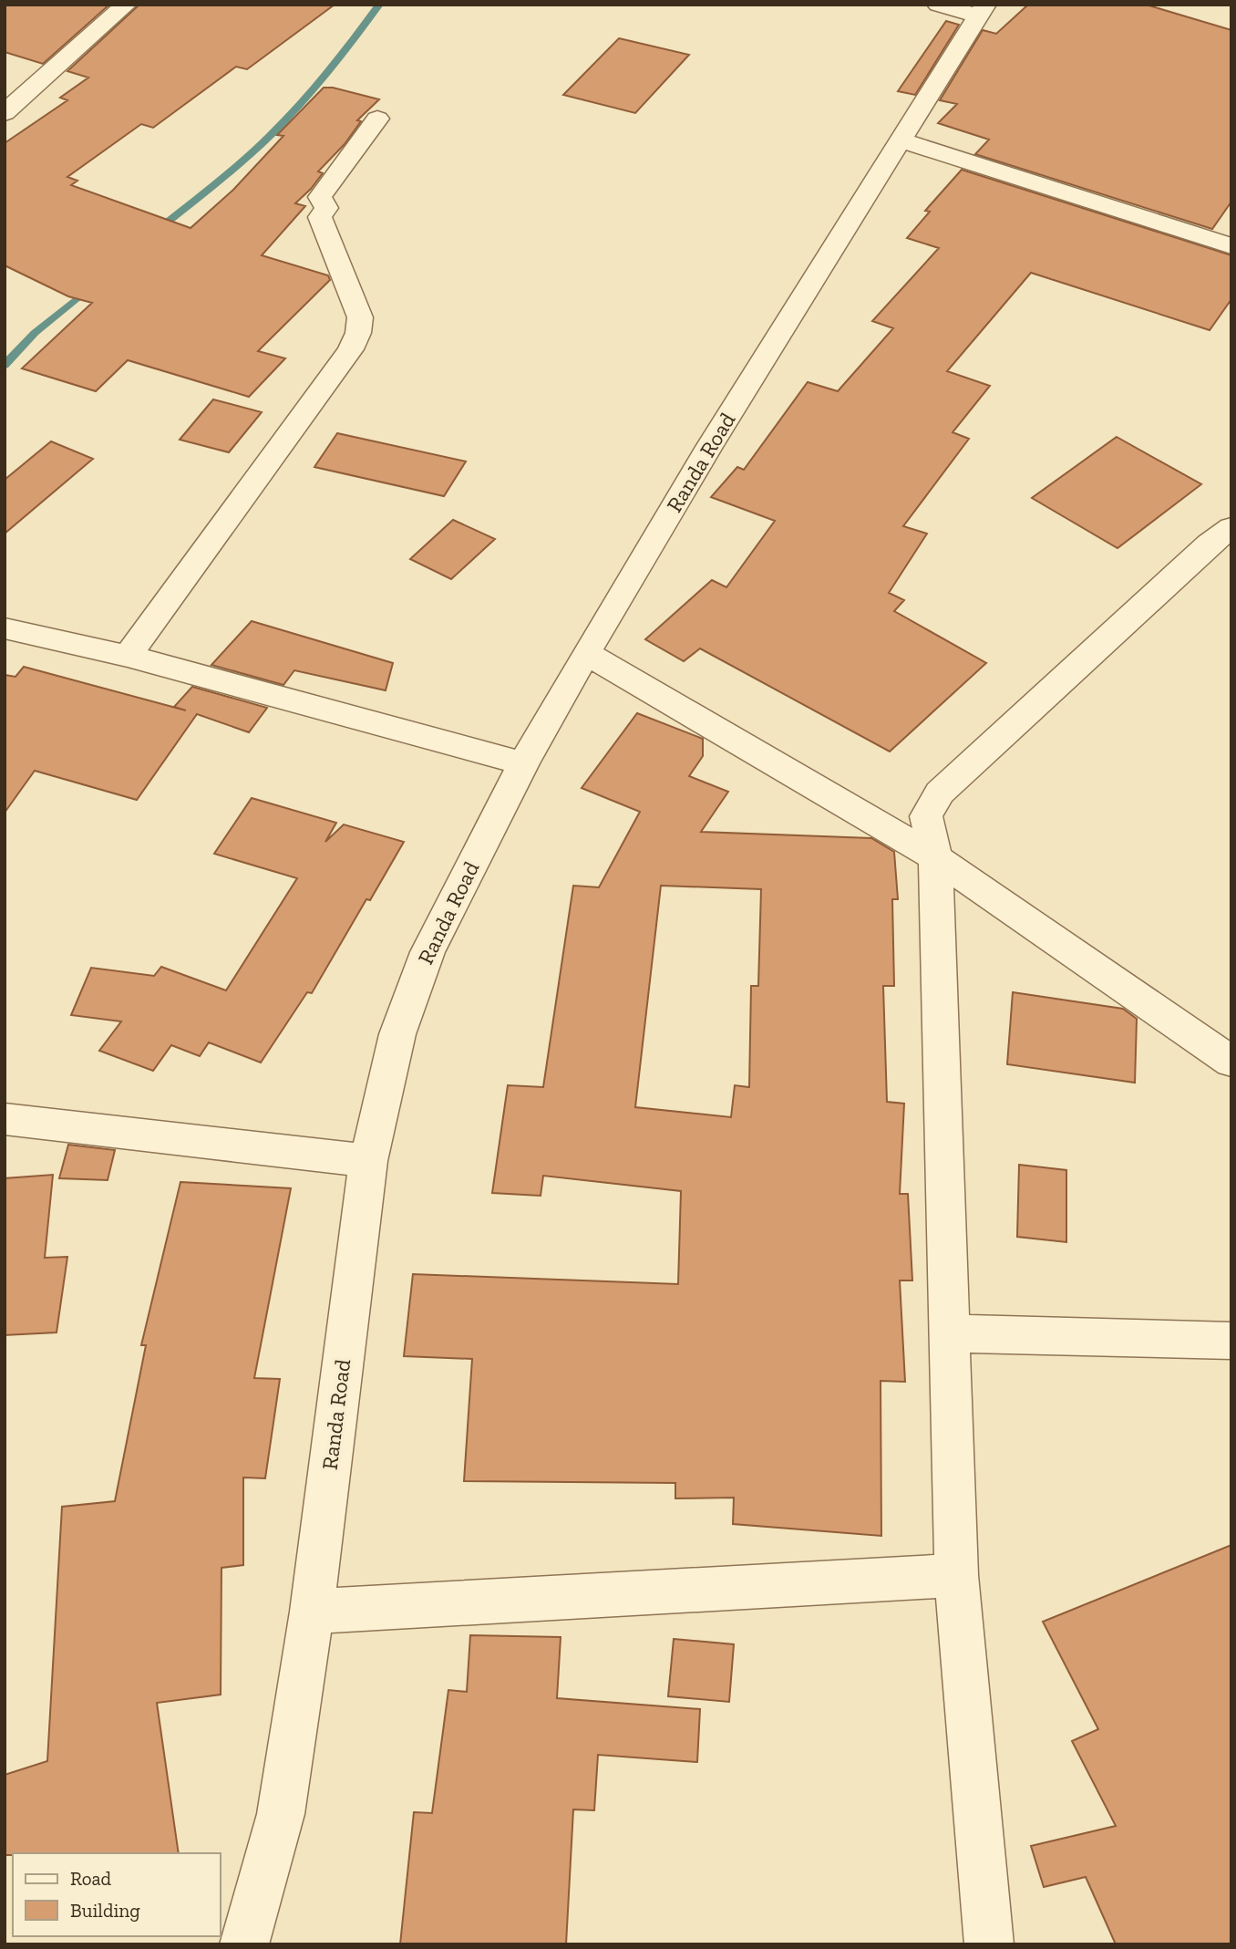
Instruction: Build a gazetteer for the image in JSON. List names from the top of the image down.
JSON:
{
  "streets": {
    "street": ["Randa Road"]
  },
  "legend": ["Road", "Building"]
}
